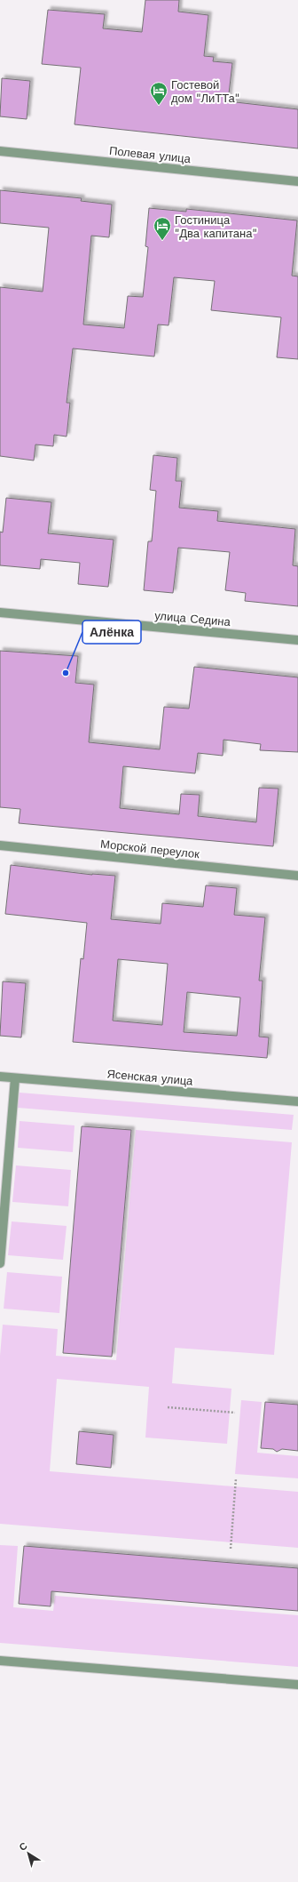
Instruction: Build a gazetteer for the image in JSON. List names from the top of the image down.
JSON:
{
  "streets": {
    "street": [
      "Полевая улица",
      "улица Седина",
      "Морской переулок",
      "Ясенская улица"
    ]
  },
  "places": {
    "hotel": ["Гостевой дом \"ЛиТТа\"", "Гостиница \"Два капитана\""],
    "other": ["Алёнка"]
  },
  "north": "top left"
}
